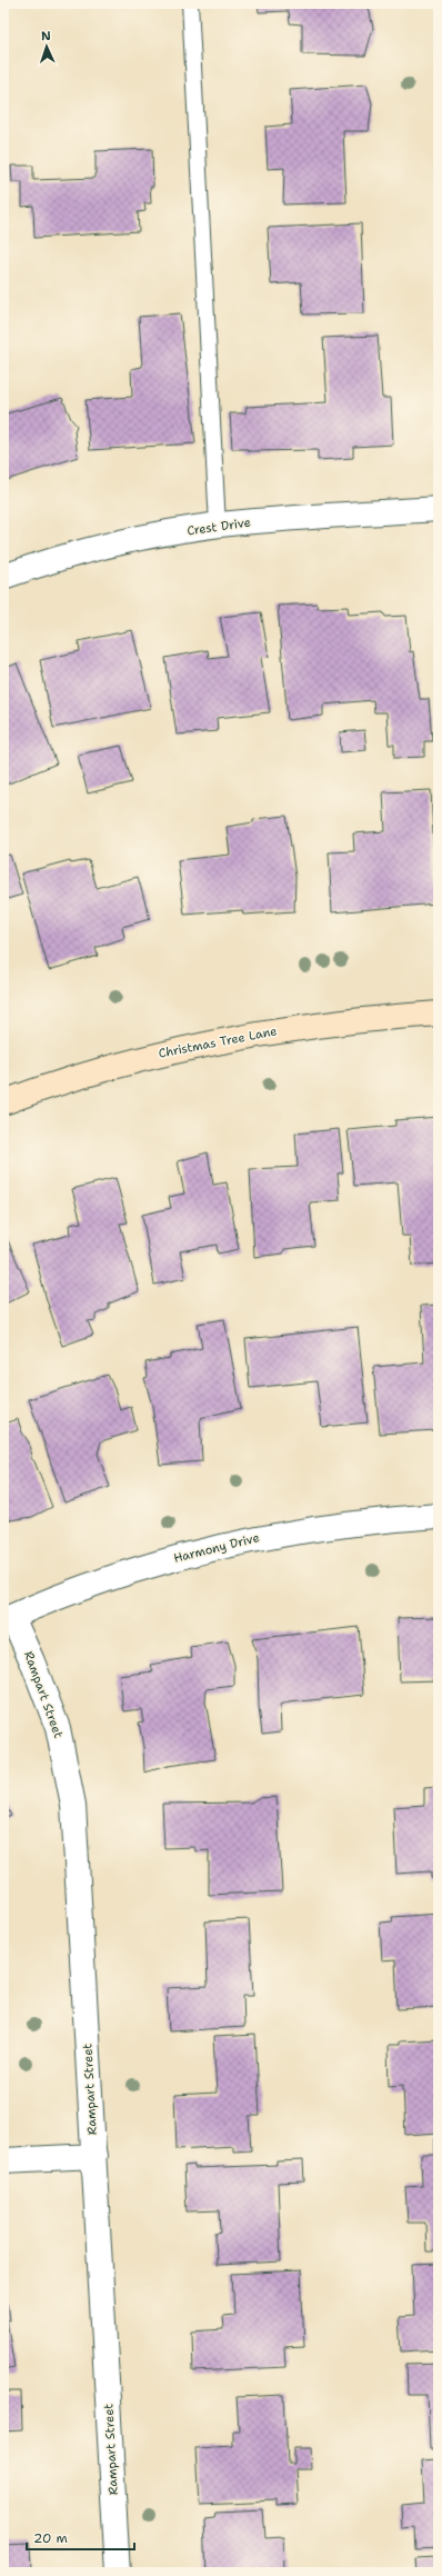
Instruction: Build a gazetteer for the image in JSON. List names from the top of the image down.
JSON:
{
  "streets": {
    "street": [
      "Crest Drive",
      "Christmas Tree Lane",
      "Harmony Drive",
      "Rampart Street"
    ]
  },
  "crossings": [
    ["Harmony Drive", "Rampart Street"]
  ],
  "scale_bar": "20 m",
  "north": "top"
}
